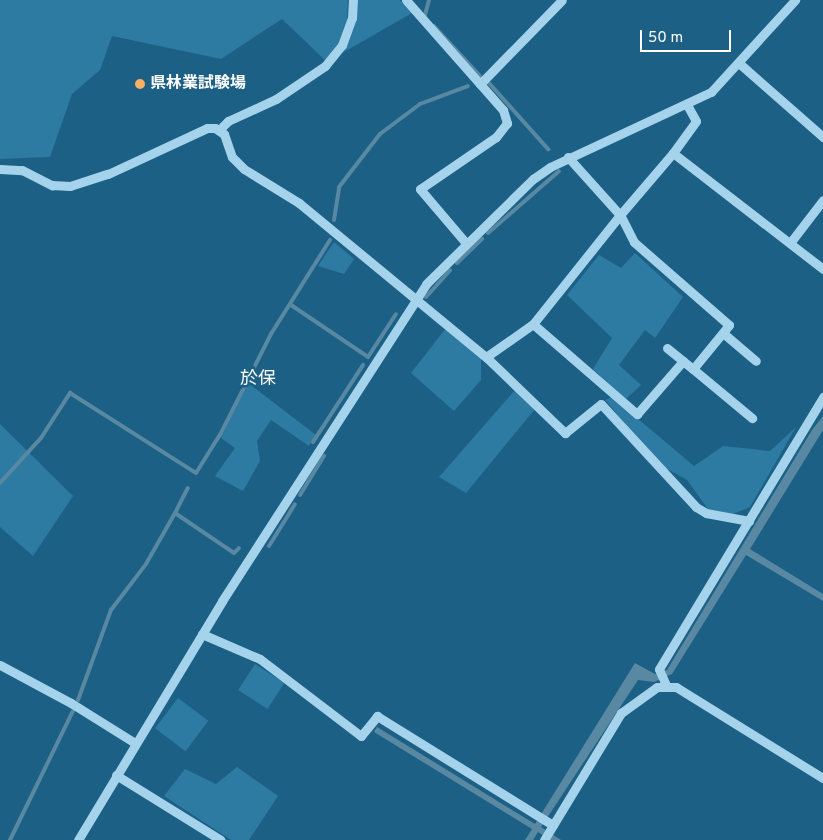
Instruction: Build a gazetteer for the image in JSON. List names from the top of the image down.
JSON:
{
  "districts": ["於保"],
  "places": ["県林業試験場"],
  "scale_bar": "50 m"
}
